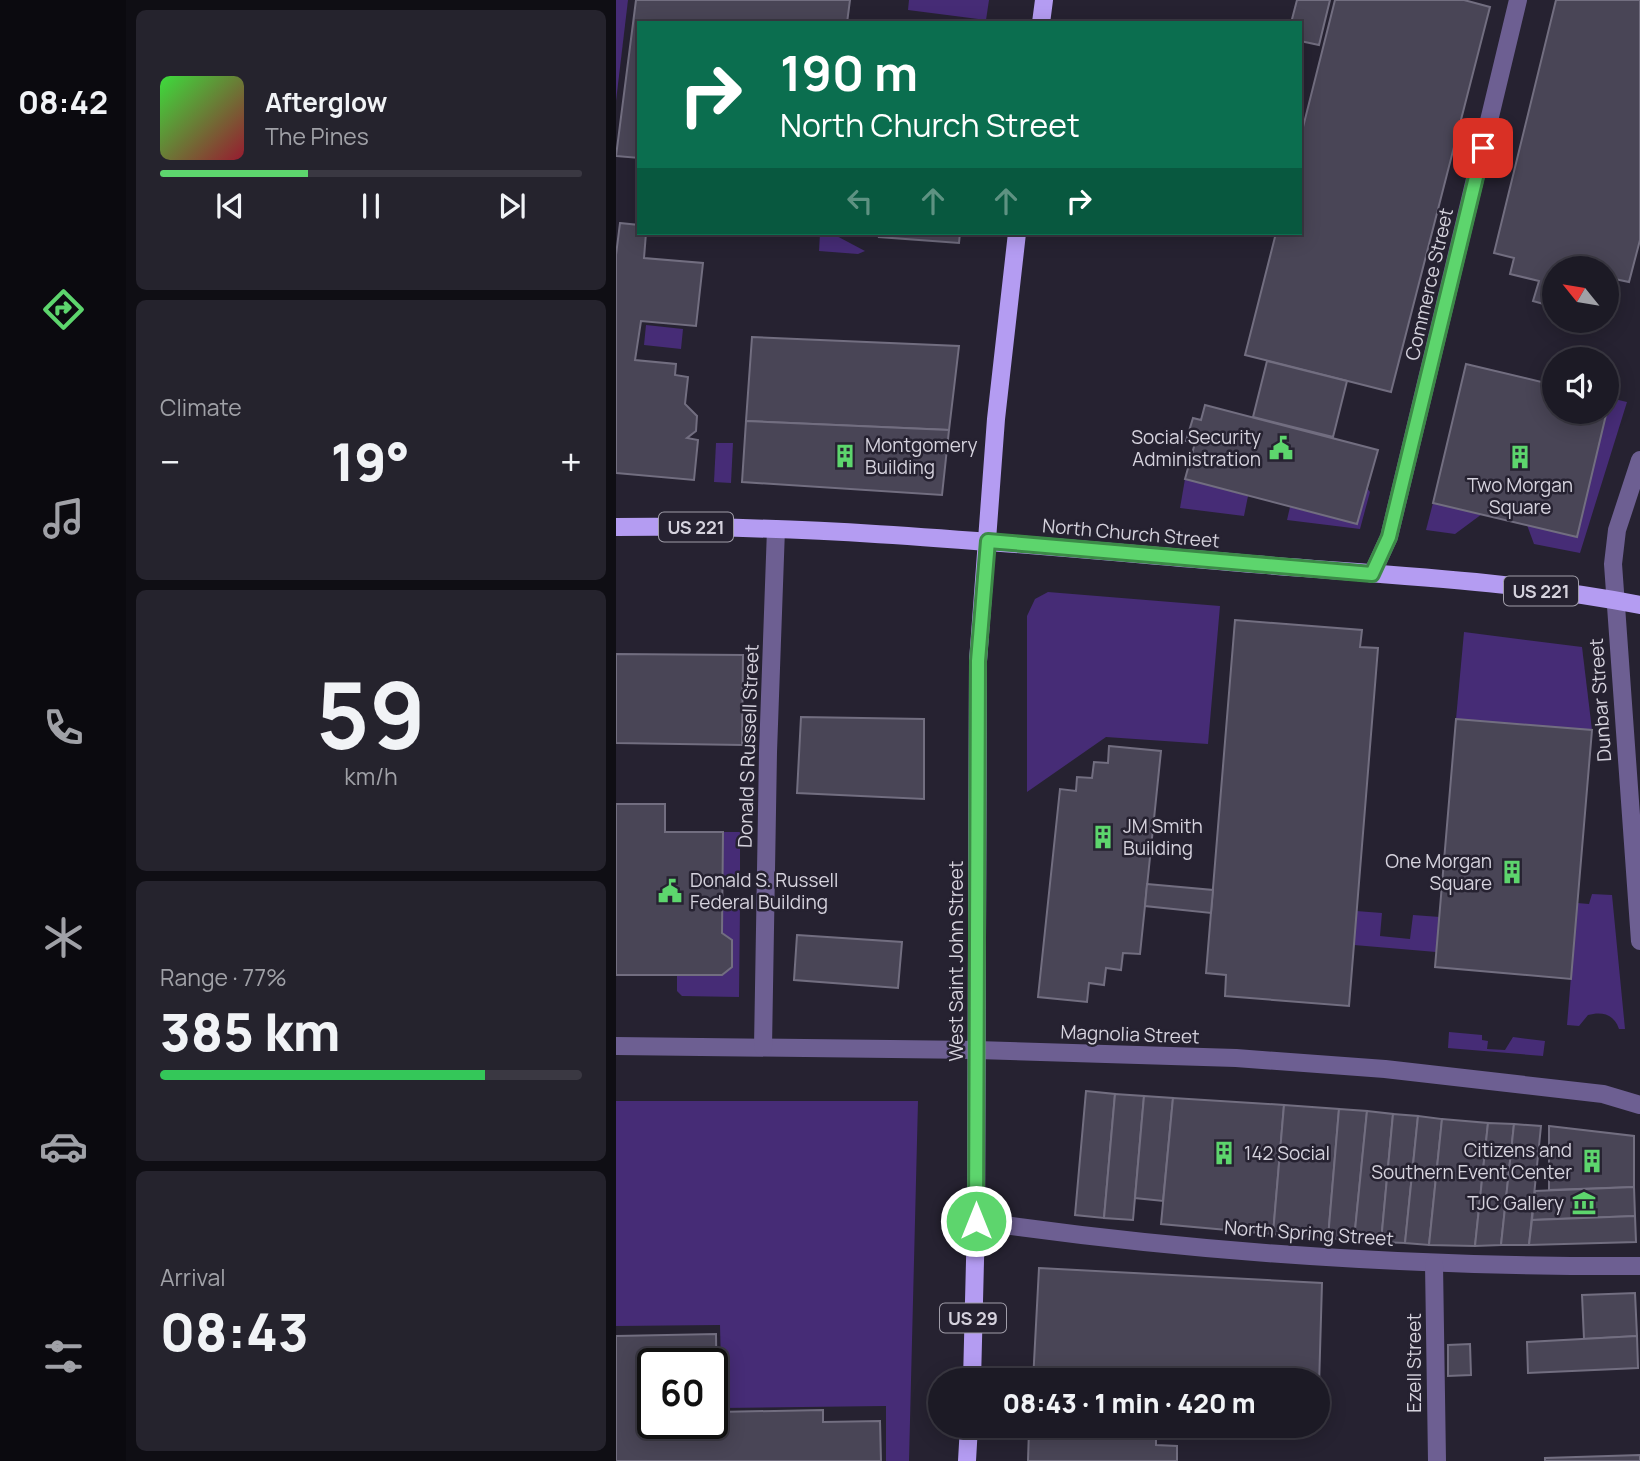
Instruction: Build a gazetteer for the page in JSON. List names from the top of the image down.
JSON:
{
  "streets": {
    "main road": [
      "US 221",
      "North Church Street",
      "West Saint John Street",
      "US 29"
    ],
    "street": [
      "Commerce Street",
      "Dunbar Street",
      "Donald S Russell Street",
      "Magnolia Street",
      "North Spring Street",
      "Ezell Street"
    ]
  },
  "crossings": [
    ["Commerce Street", "North Church Street"],
    ["North Church Street", "Dunbar Street"],
    ["North Church Street", "Donald S Russell Street"],
    ["North Church Street", "West Saint John Street"],
    ["North Church Street", "US 29"],
    ["Donald S Russell Street", "Magnolia Street"],
    ["West Saint John Street", "Magnolia Street"],
    ["West Saint John Street", "North Spring Street"],
    ["West Saint John Street", "US 29"],
    ["North Spring Street", "Ezell Street"]
  ],
  "places": {
    "public building": ["Social Security Administration", "Donald S. Russell Federal Building"],
    "building": [
      "Montgomery Building",
      "Two Morgan Square",
      "JM Smith Building",
      "One Morgan Square",
      "142 Social",
      "Citizens and Southern Event Center"
    ],
    "museum": ["TJC Gallery"]
  },
  "north": "top left",
  "page": {
    "tabs": "08:42",
    "turn": ["190 m", "North Church Street"],
    "song": ["Afterglow", "The Pines"],
    "tile": [
      "Climate",
      ["59", "km/h"],
      ["Range · 77%", "385 km"],
      ["Arrival", "08:43"]
    ],
    "heat": ["−", "19°", "+"],
    "limit": "60",
    "trip": "08:43 · 1 min · 420 m"
  }
}
